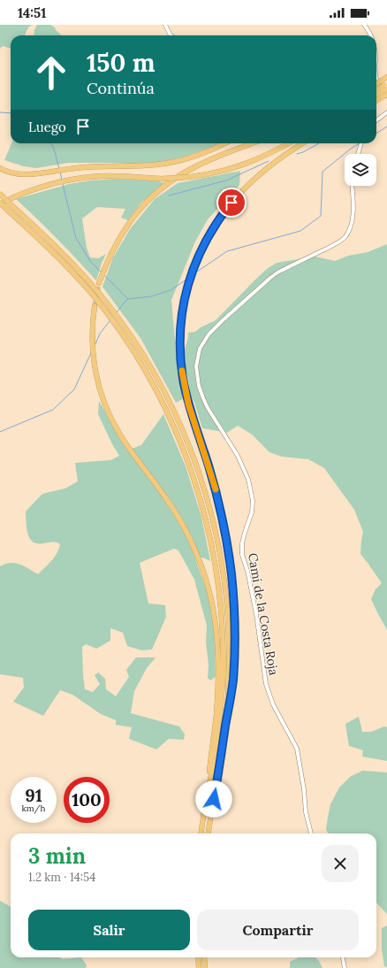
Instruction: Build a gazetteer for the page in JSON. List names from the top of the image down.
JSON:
{
  "streets": {
    "street": ["Camí de la Costa Roja"]
  },
  "page": {
    "status": "14:51",
    "turn": ["150 m", "Continúa"],
    "then": "Luego",
    "speed": "91 km/h",
    "limit": "100",
    "heading": ["3 min", "1.2 km · 14:54"],
    "buttons": ["Salir", "Compartir"]
  }
}
